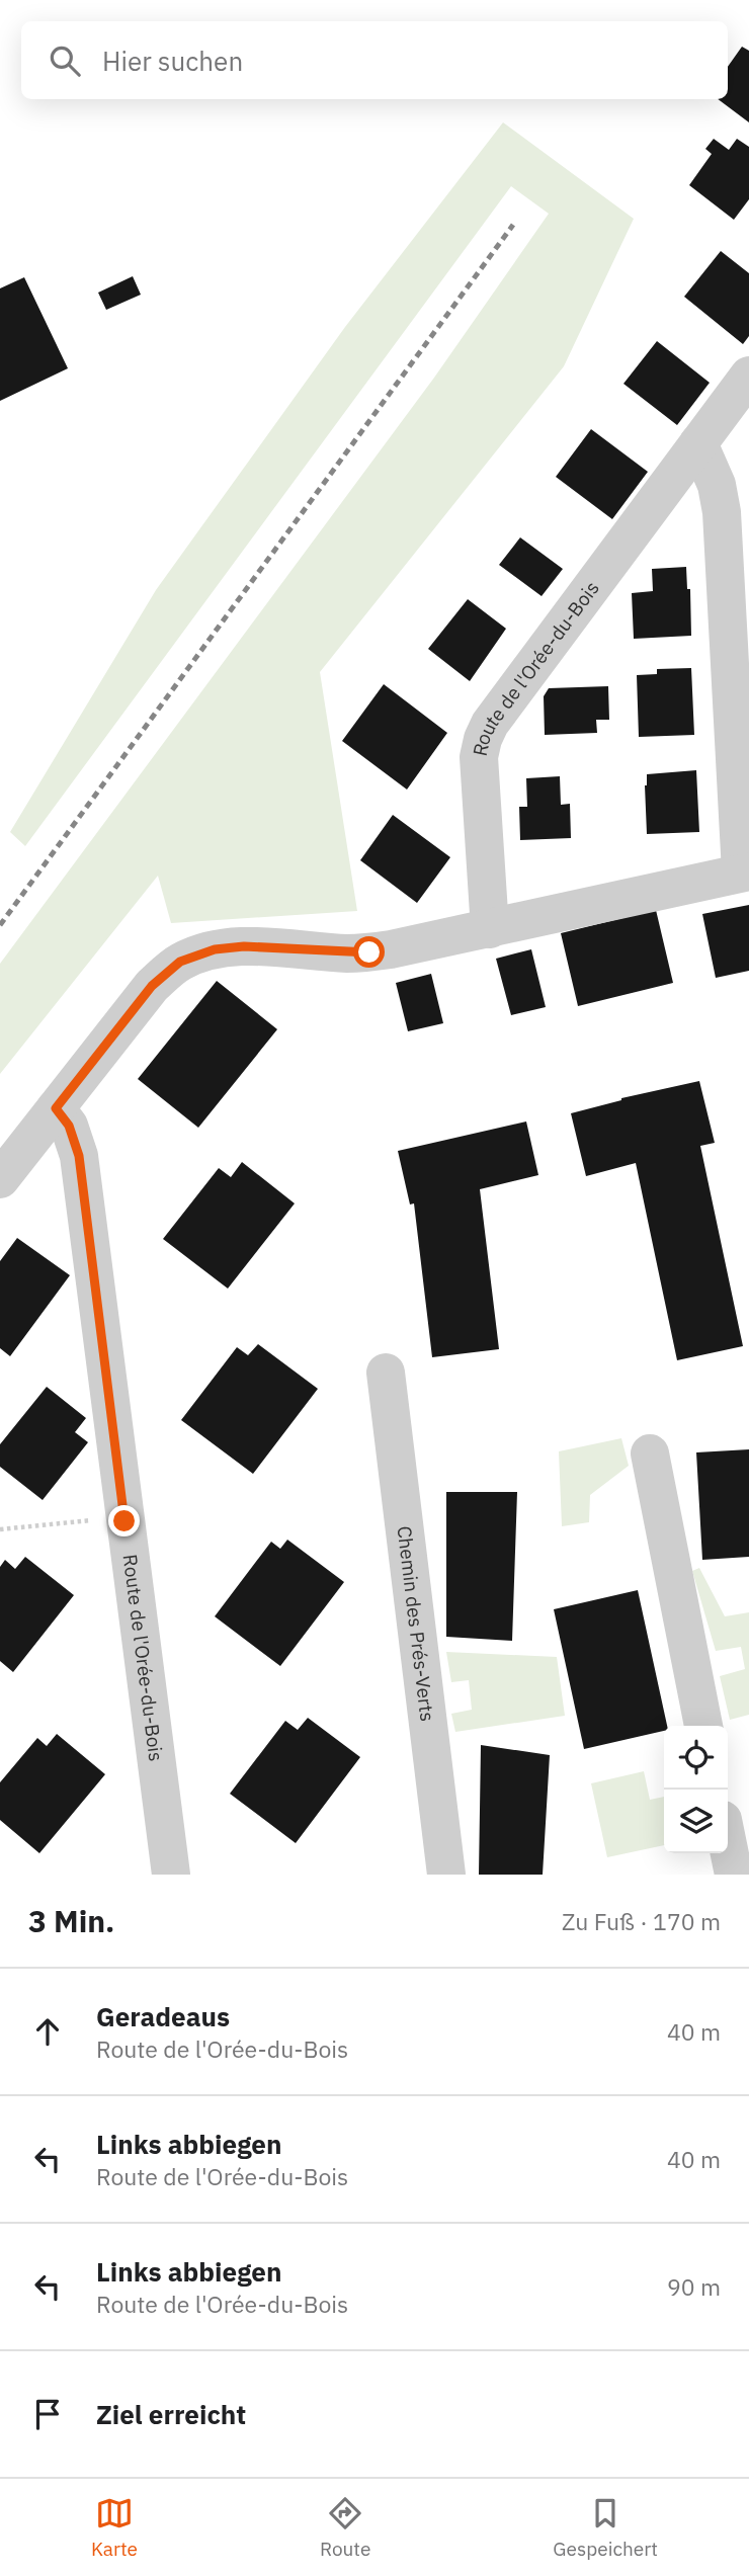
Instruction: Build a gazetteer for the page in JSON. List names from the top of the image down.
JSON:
{
  "streets": {
    "street": ["Route de l'Orée-du-Bois", "Chemin des Prés-Verts"]
  },
  "page": {
    "search": "Hier suchen",
    "heading": ["3 Min.", "Zu Fuß · 170 m"],
    "list": [
      ["Geradeaus", "Route de l'Orée-du-Bois", "40 m"],
      ["Links abbiegen", "Route de l'Orée-du-Bois", "40 m"],
      ["Links abbiegen", "Route de l'Orée-du-Bois", "90 m"],
      "Ziel erreicht"
    ],
    "nav": ["Karte", "Route", "Gespeichert"]
  }
}
